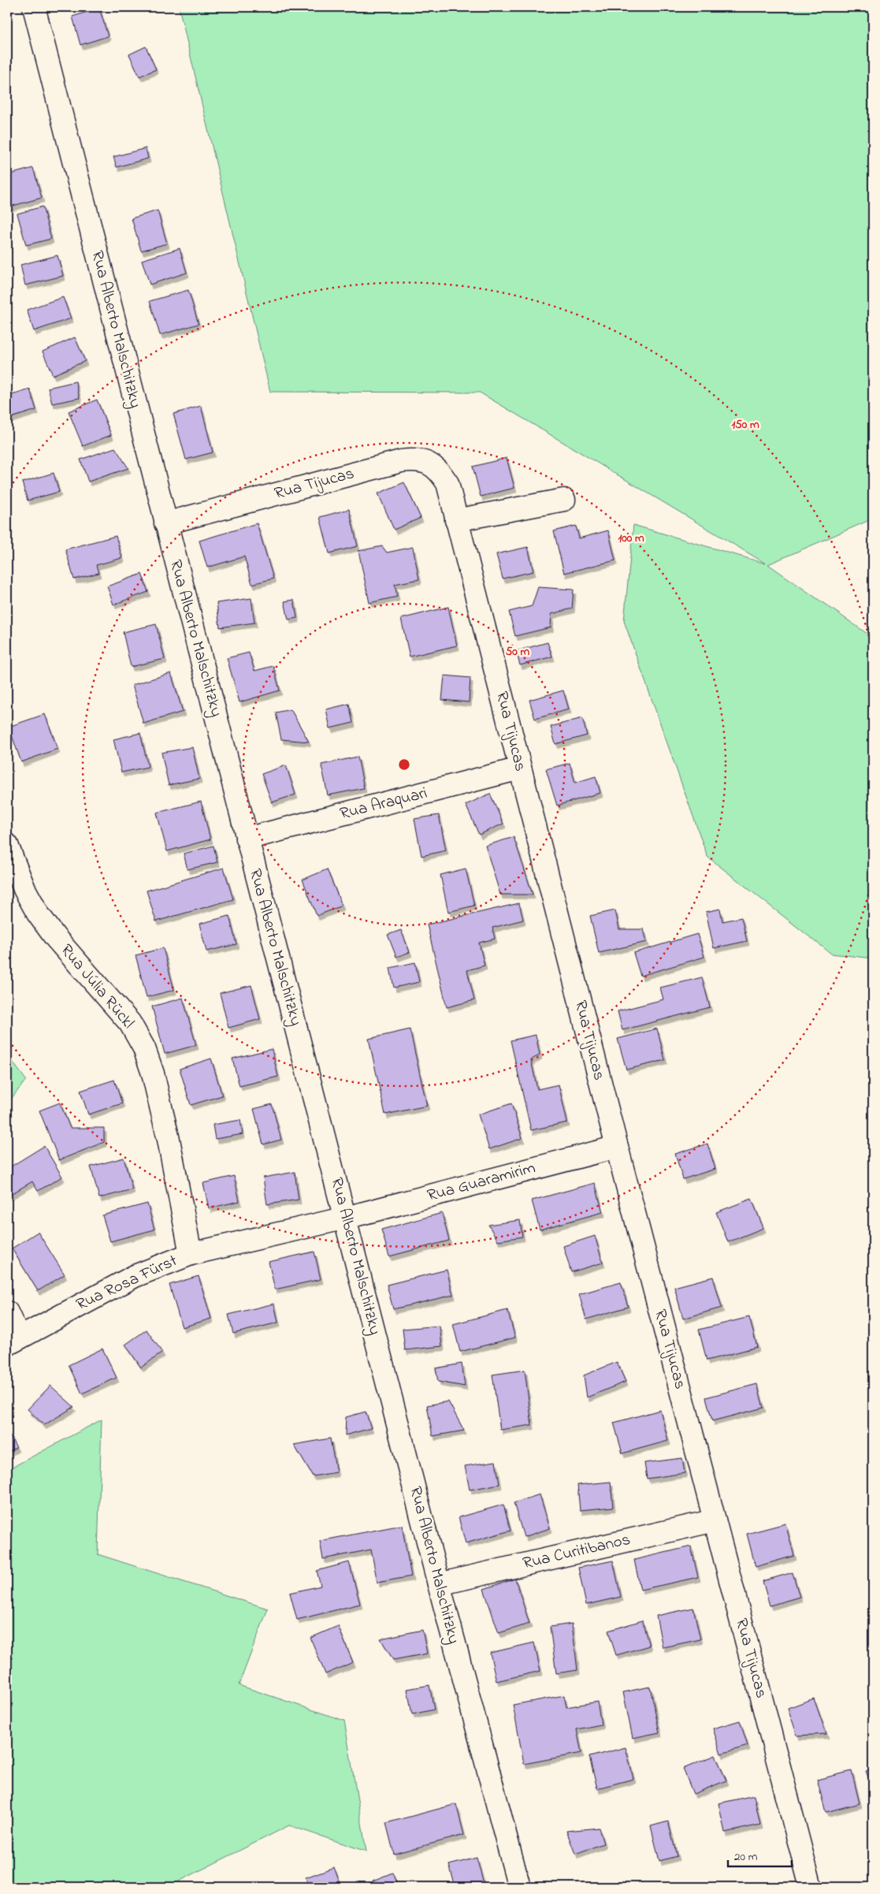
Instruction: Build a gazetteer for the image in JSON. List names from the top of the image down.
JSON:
{
  "streets": {
    "street": [
      "Rua Alberto Malschitzky",
      "Rua Tijucas",
      "Rua Araquari",
      "Rua Júlia Rückl",
      "Rua Guaramirim",
      "Rua Rosa Fürst",
      "Rua Curitibanos"
    ]
  },
  "crossings": [
    ["Rua Alberto Malschitzky", "Rua Tijucas"],
    ["Rua Alberto Malschitzky", "Rua Araquari"],
    ["Rua Alberto Malschitzky", "Rua Guaramirim"],
    ["Rua Alberto Malschitzky", "Rua Rosa Fürst"],
    ["Rua Alberto Malschitzky", "Rua Curitibanos"],
    ["Rua Tijucas", "Rua Araquari"],
    ["Rua Tijucas", "Rua Guaramirim"],
    ["Rua Tijucas", "Rua Curitibanos"],
    ["Rua Júlia Rückl", "Rua Rosa Fürst"],
    ["Rua Guaramirim", "Rua Rosa Fürst"]
  ],
  "scale_bar": "20 m",
  "rings": ["150 m", "100 m", "50 m"]
}
